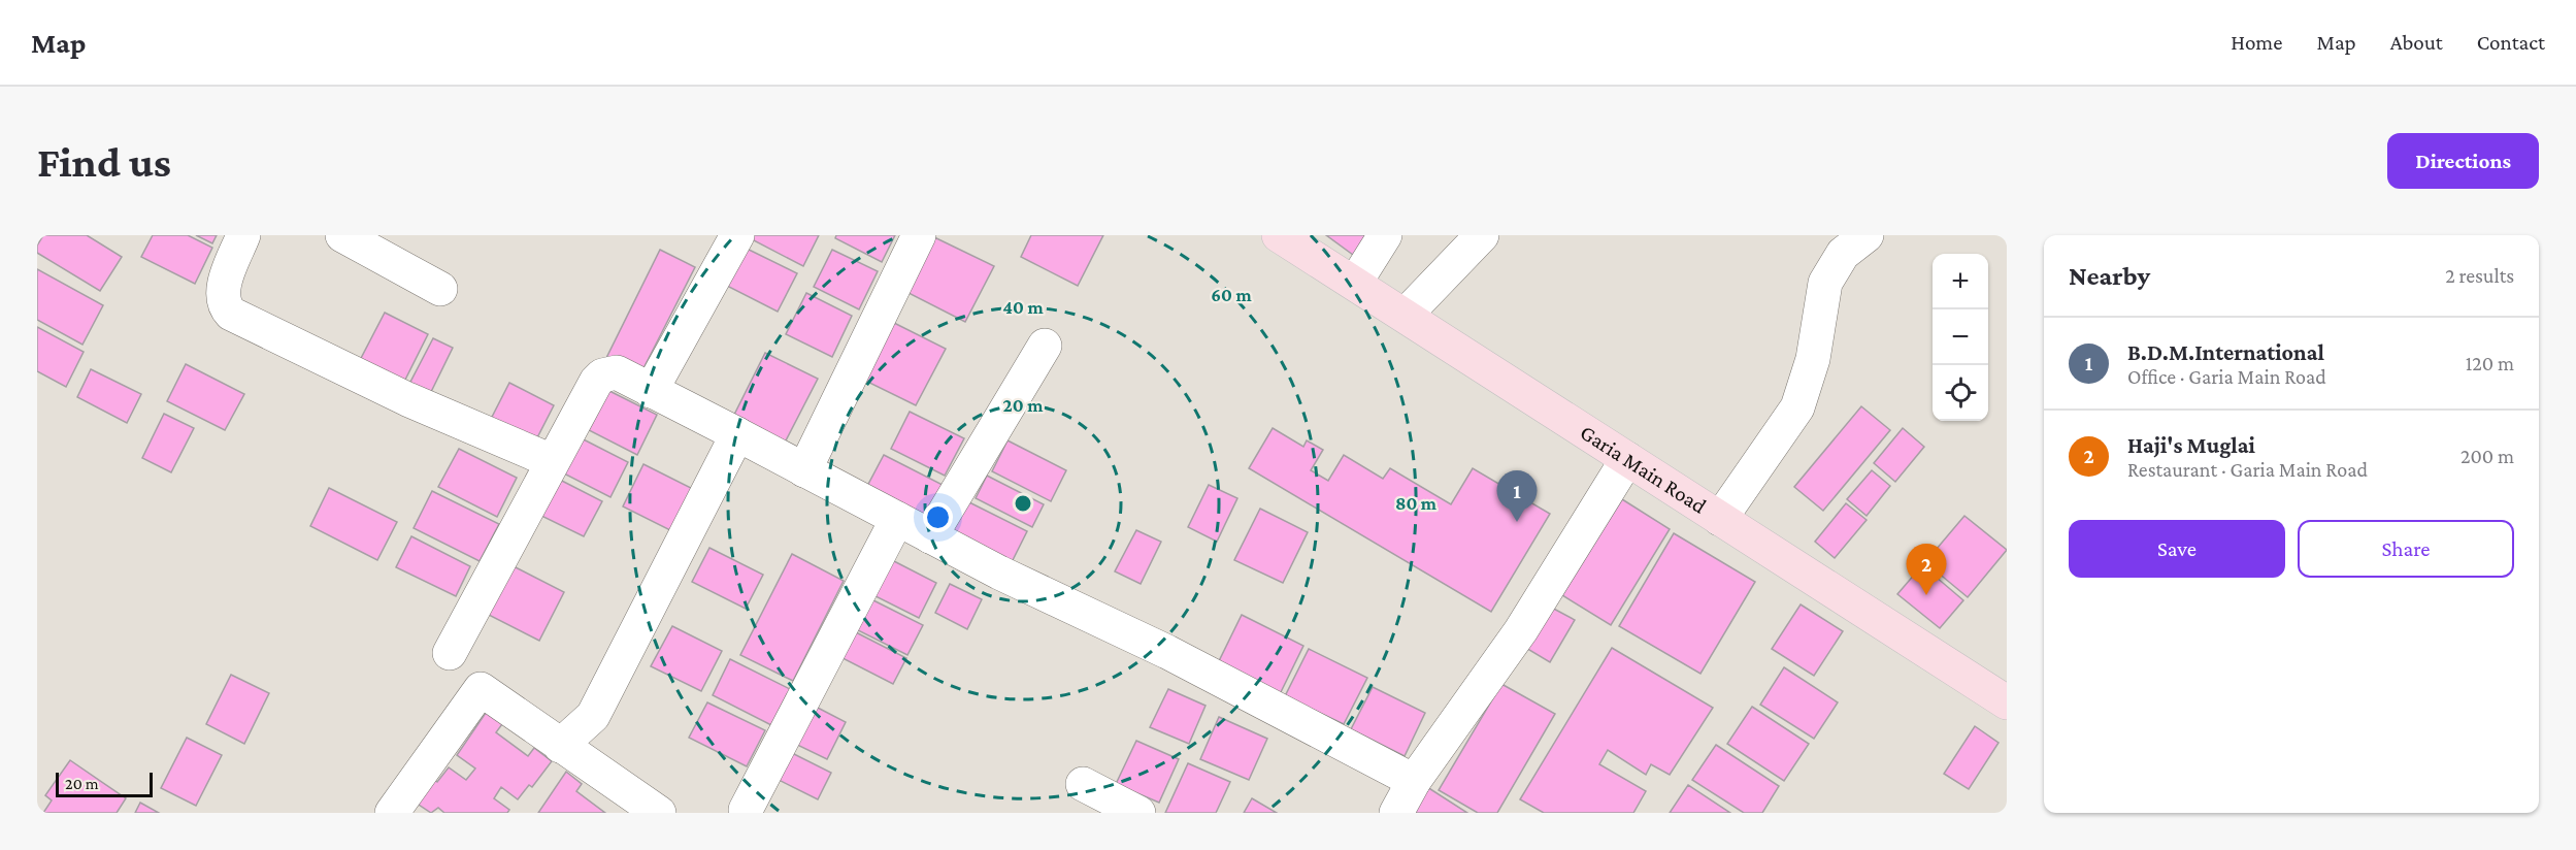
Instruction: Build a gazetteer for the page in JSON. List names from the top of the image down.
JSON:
{
  "streets": {
    "main road": ["Garia Main Road"]
  },
  "scale_bar": "20 m",
  "page": {
    "header": "Map",
    "nav": [
      "Home",
      "Map",
      "About",
      "Contact"
    ],
    "buttons": [
      "Directions",
      ["Save", "Share"]
    ],
    "title": "Find us",
    "heading": ["Nearby", "2 results"],
    "map_buttons": ["+", "−"],
    "list": [
      {
        "mark": "1",
        "name": "B.D.M.International",
        "note": "Office · Garia Main Road",
        "value": "120 m"
      },
      {
        "mark": "2",
        "name": "Haji's Muglai",
        "note": "Restaurant · Garia Main Road",
        "value": "200 m"
      }
    ],
    "pins": ["1", "2"],
    "scale": "20 m"
  },
  "rings": [
    "60 m",
    "40 m",
    "20 m",
    "80 m"
  ]
}
